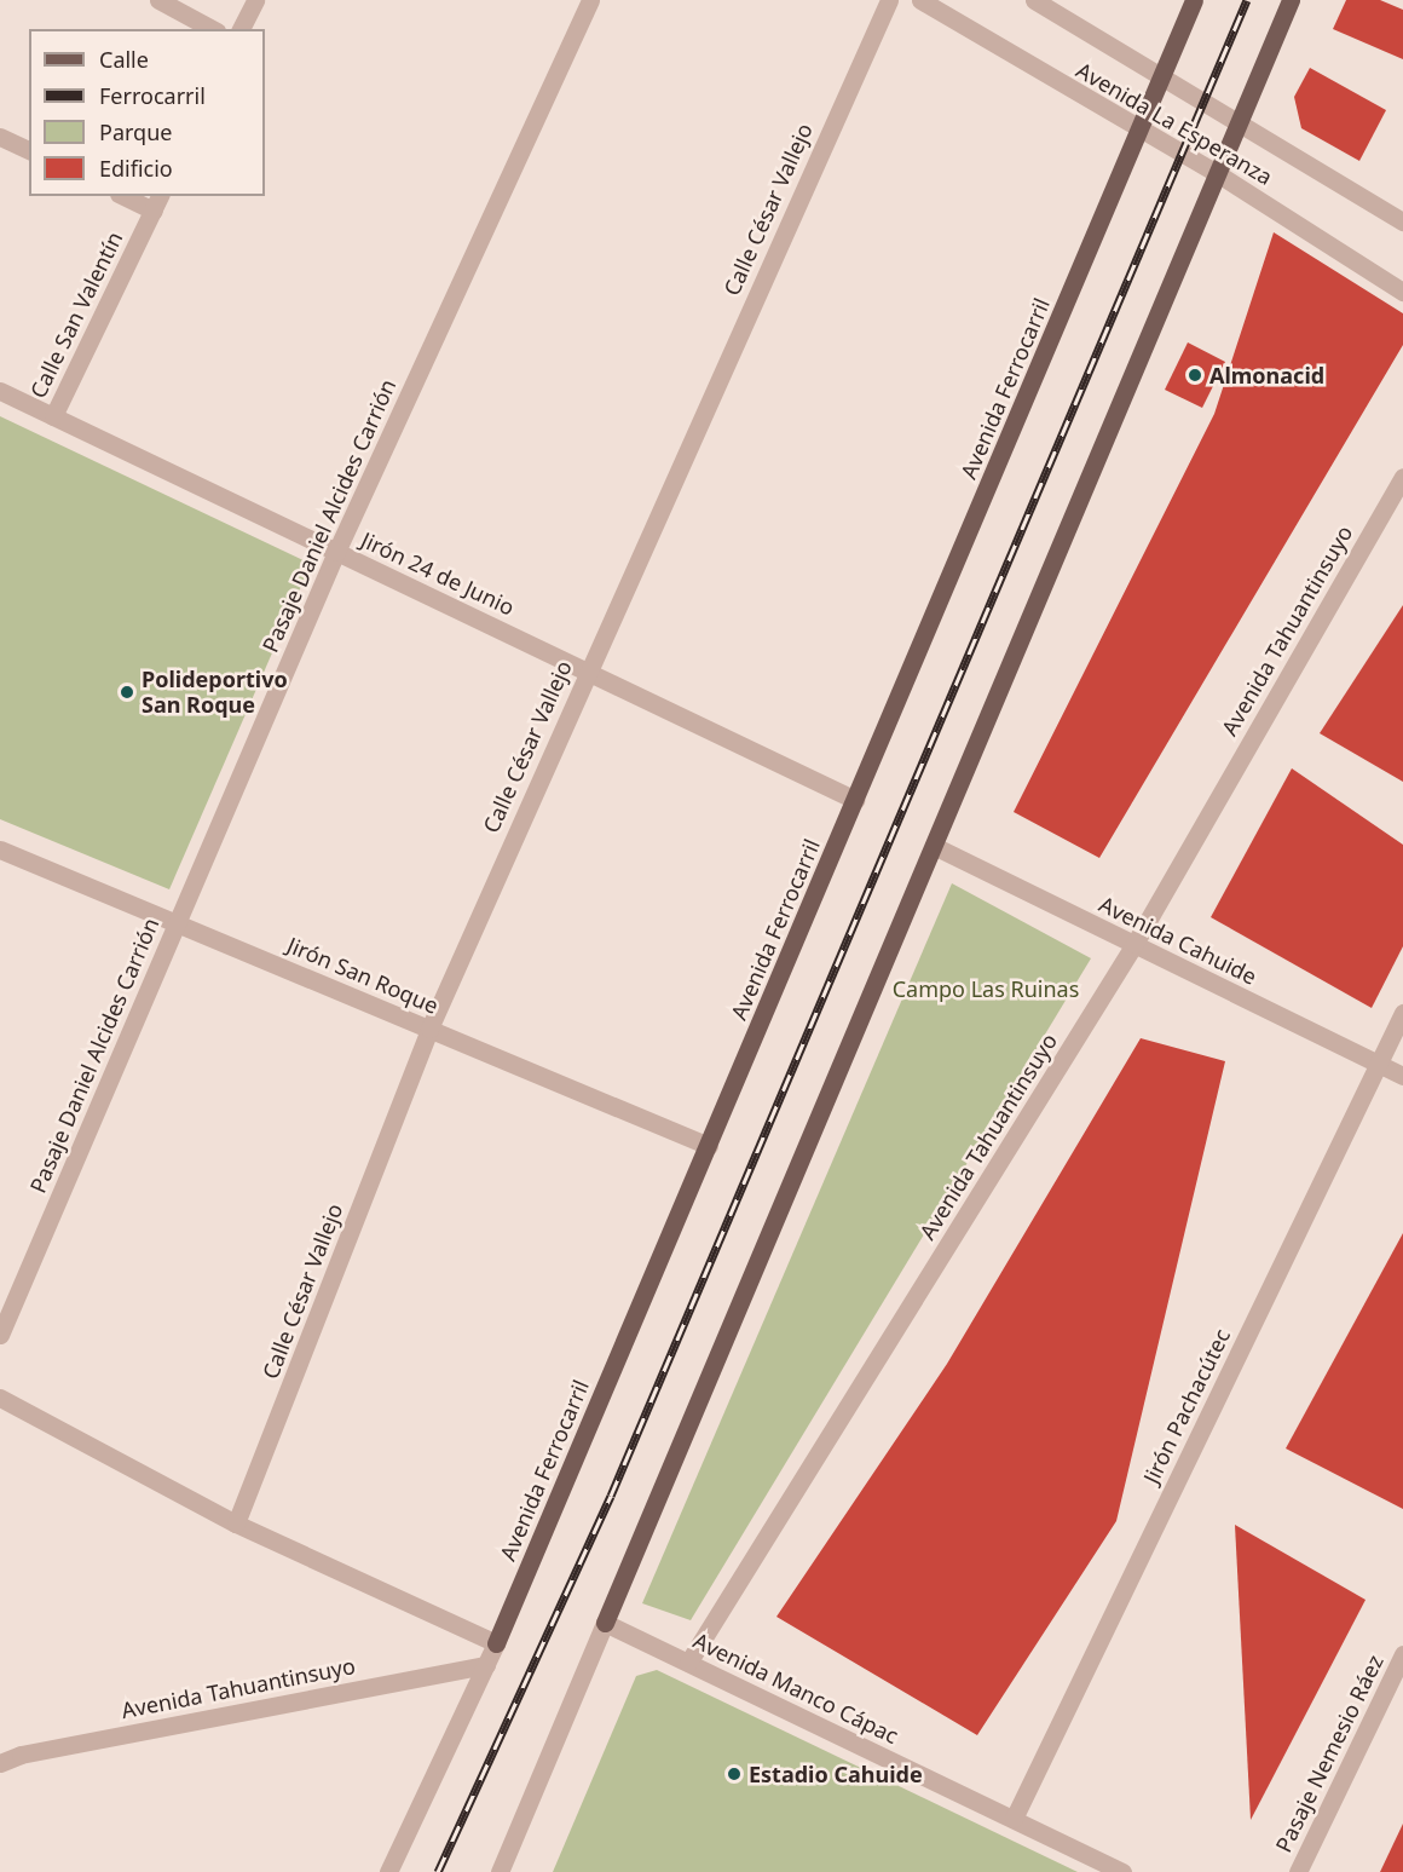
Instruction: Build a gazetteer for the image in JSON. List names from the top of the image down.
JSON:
{
  "streets": {
    "main road": ["Avenida Ferrocarril"],
    "street": [
      "Avenida La Esperanza",
      "Calle César Vallejo",
      "Calle San Valentín",
      "Pasaje Daniel Alcides Carrión",
      "Jirón 24 de Junio",
      "Avenida Tahuantinsuyo",
      "Avenida Cahuide",
      "Jirón San Roque",
      "Jirón Pachacútec",
      "Avenida Manco Cápac",
      "Pasaje Nemesio Ráez"
    ]
  },
  "crossings": [
    ["Avenida La Esperanza", "Avenida Ferrocarril"],
    ["Calle César Vallejo", "Jirón 24 de Junio"],
    ["Calle César Vallejo", "Jirón San Roque"],
    ["Calle San Valentín", "Jirón 24 de Junio"],
    ["Avenida Ferrocarril", "Jirón 24 de Junio"],
    ["Avenida Ferrocarril", "Avenida Tahuantinsuyo"],
    ["Avenida Ferrocarril", "Jirón San Roque"],
    ["Pasaje Daniel Alcides Carrión", "Jirón 24 de Junio"],
    ["Pasaje Daniel Alcides Carrión", "Jirón San Roque"],
    ["Avenida Tahuantinsuyo", "Avenida Cahuide"],
    ["Avenida Tahuantinsuyo", "Avenida Manco Cápac"],
    ["Avenida Cahuide", "Jirón Pachacútec"],
    ["Jirón Pachacútec", "Avenida Manco Cápac"]
  ],
  "parks": ["Campo Las Ruinas"],
  "places": ["Almonacid", "Polideportivo San Roque", "Estadio Cahuide"],
  "legend": [
    "Calle",
    "Ferrocarril",
    "Parque",
    "Edificio"
  ]
}
